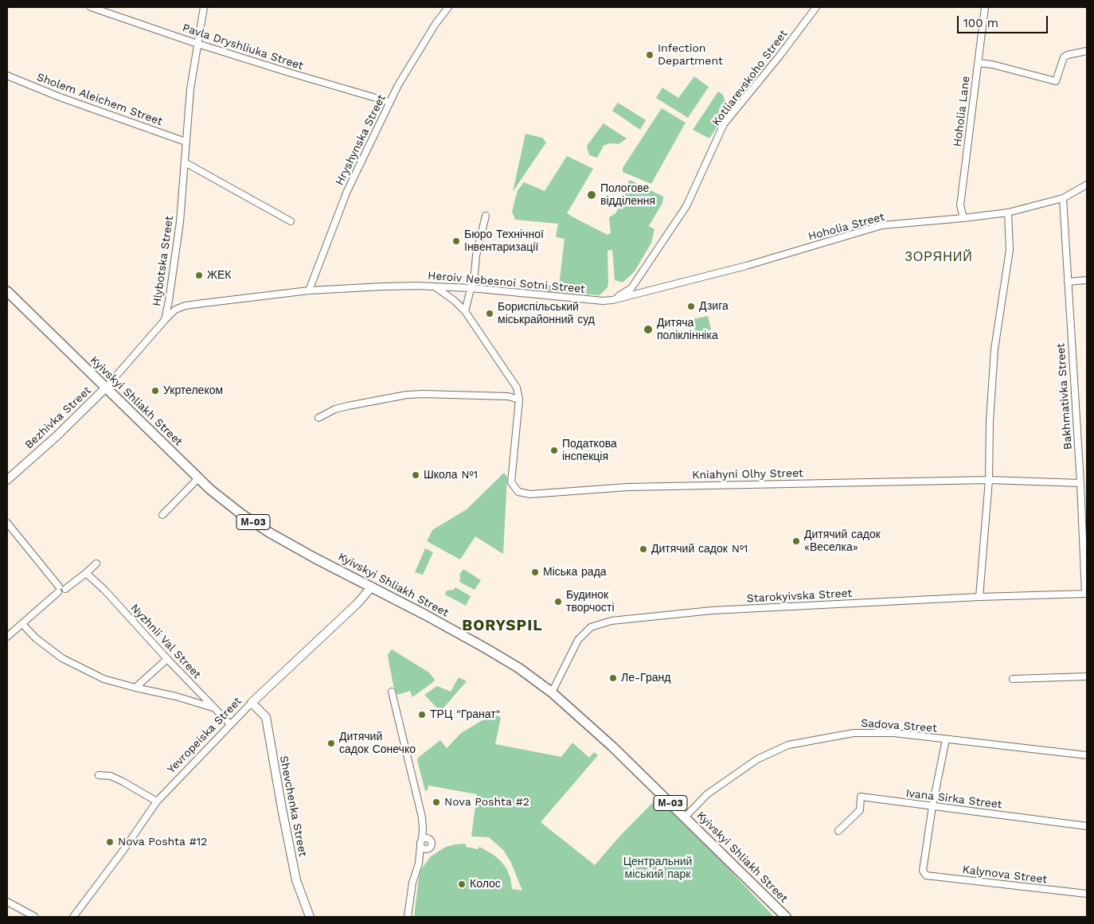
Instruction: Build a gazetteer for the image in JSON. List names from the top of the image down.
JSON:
{
  "streets": {
    "highway": ["Kyivskyi Shliakh Street", "М-03"],
    "main road": ["Bezhivka Street", "Yevropeiska Street", "Shevchenka Street"],
    "street": [
      "Pavla Dryshliuka Street",
      "Kotliarevskoho Street",
      "Sholem Aleichem Street",
      "Hoholia Lane",
      "Hryshynska Street",
      "Hoholia Street",
      "Hlybotska Street",
      "Heroiv Nebesnoi Sotni Street",
      "Bakhmativka Street",
      "Kniahyni Olhy Street",
      "Starokyivska Street",
      "Nyzhnii Val Street",
      "Sadova Street",
      "Ivana Sirka Street",
      "Kalynova Street"
    ]
  },
  "crossings": [
    ["Pavla Dryshliuka Street", "Hryshynska Street"],
    ["Pavla Dryshliuka Street", "Hlybotska Street"],
    ["Kotliarevskoho Street", "Hoholia Street"],
    ["Kotliarevskoho Street", "Heroiv Nebesnoi Sotni Street"],
    ["Sholem Aleichem Street", "Hlybotska Street"],
    ["Hoholia Lane", "Hoholia Street"],
    ["Hryshynska Street", "Heroiv Nebesnoi Sotni Street"],
    ["Hoholia Street", "Heroiv Nebesnoi Sotni Street"],
    ["Hoholia Street", "Bakhmativka Street"],
    ["Hlybotska Street", "Heroiv Nebesnoi Sotni Street"],
    ["Hlybotska Street", "Kyivskyi Shliakh Street"],
    ["Hlybotska Street", "Bezhivka Street"],
    ["Bakhmativka Street", "Kniahyni Olhy Street"],
    ["Bakhmativka Street", "Starokyivska Street"],
    ["Kyivskyi Shliakh Street", "Bezhivka Street"],
    ["Kyivskyi Shliakh Street", "Starokyivska Street"],
    ["Kyivskyi Shliakh Street", "Sadova Street"],
    ["Kyivskyi Shliakh Street", "Yevropeiska Street"],
    ["Nyzhnii Val Street", "Yevropeiska Street"],
    ["Yevropeiska Street", "Shevchenka Street"],
    ["Ivana Sirka Street", "Kalynova Street"]
  ],
  "districts": ["ЗОРЯНИЙ", "BORYSPIL"],
  "parks": ["Центральний міський парк"],
  "places": [
    "Infection Department",
    "Пологове відділення",
    "Бюро Технічної Інвентаризації",
    "ЖЕК",
    "Дзига",
    "Бориспільський міськрайонний суд",
    "Дитяча поліклінніка",
    "Укртелеком",
    "Податкова інспекція",
    "Школа №1",
    "Дитячий садок «Веселка»",
    "Дитячий садок №1",
    "Міська рада",
    "Будинок творчості",
    "Ле-Гранд",
    "ТРЦ \"Гранат\"",
    "Дитячий садок Сонечко",
    "Nova Poshta #2",
    "Nova Poshta #12",
    "Колос"
  ],
  "scale_bar": "100 m"
}
